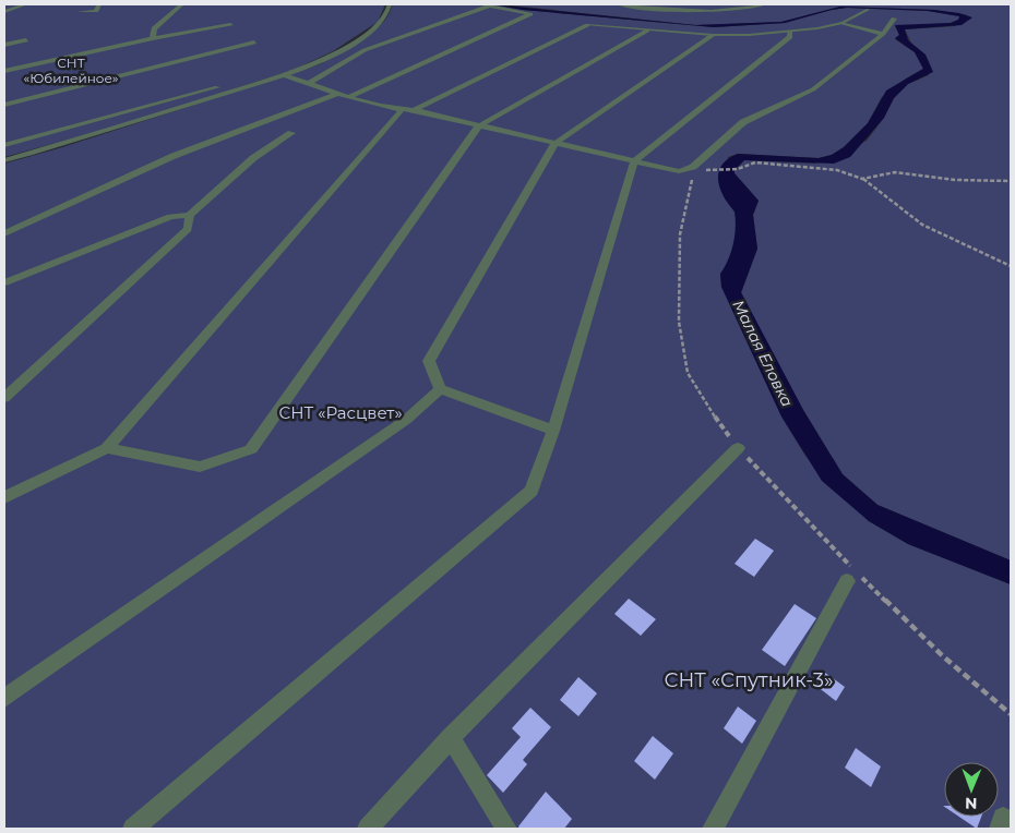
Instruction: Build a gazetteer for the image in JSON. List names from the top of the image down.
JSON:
{
  "water": ["Малая Еловка"],
  "parks": ["СНТ «Юбилейное»", "СНТ «Расцвет»", "СНТ «Спутник-3»"],
  "north": "bottom"
}
